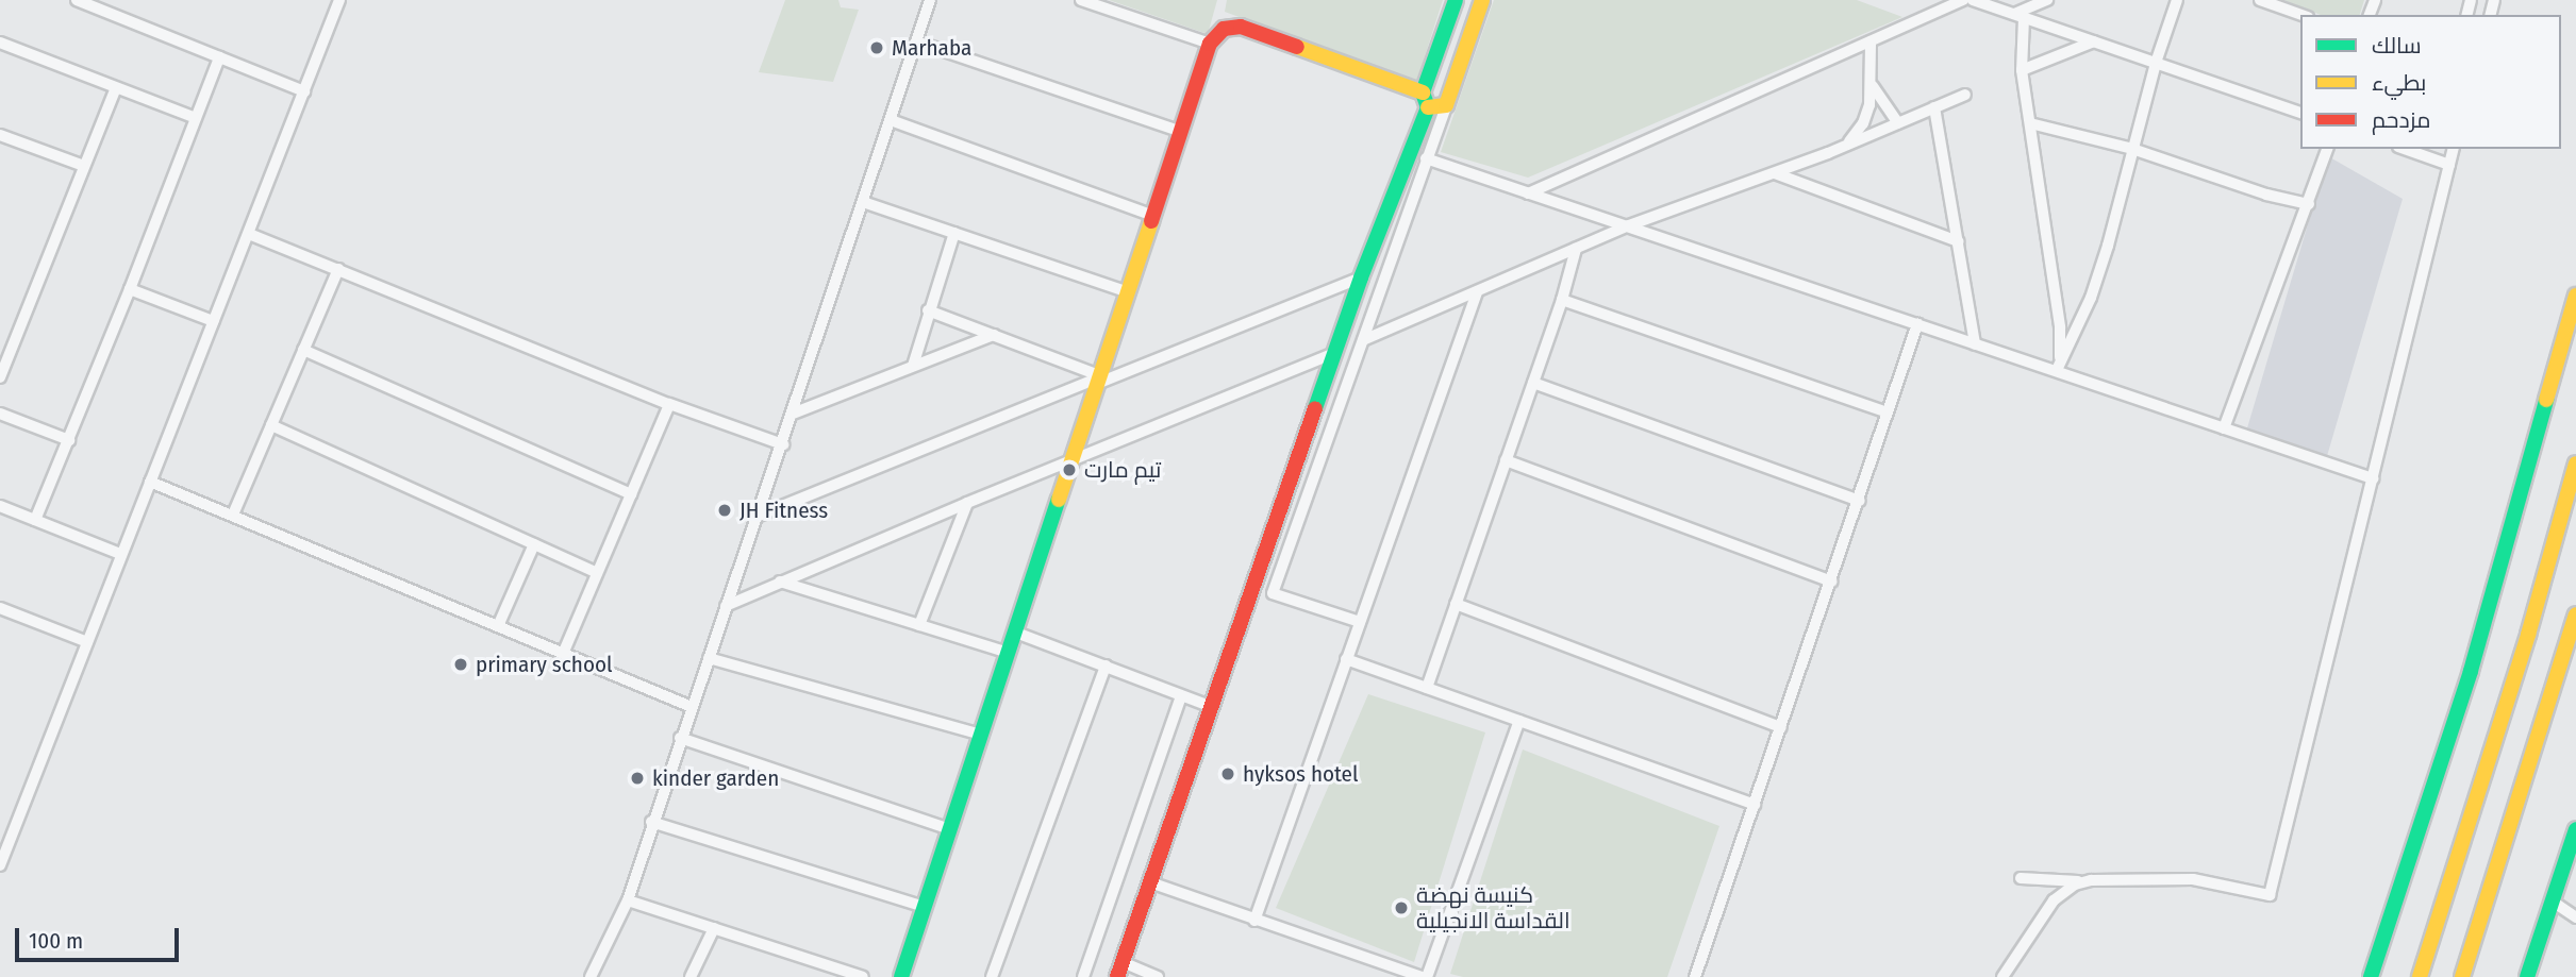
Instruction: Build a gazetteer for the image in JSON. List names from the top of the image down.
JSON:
{
  "places": [
    "Marhaba",
    "تيم مارت",
    "JH Fitness",
    "primary school",
    "hyksos hotel",
    "kinder garden",
    "كنيسة نهضة القداسة الانجيلية"
  ],
  "legend": ["سالك", "بطيء", "مزدحم"],
  "scale_bar": "100 m"
}
